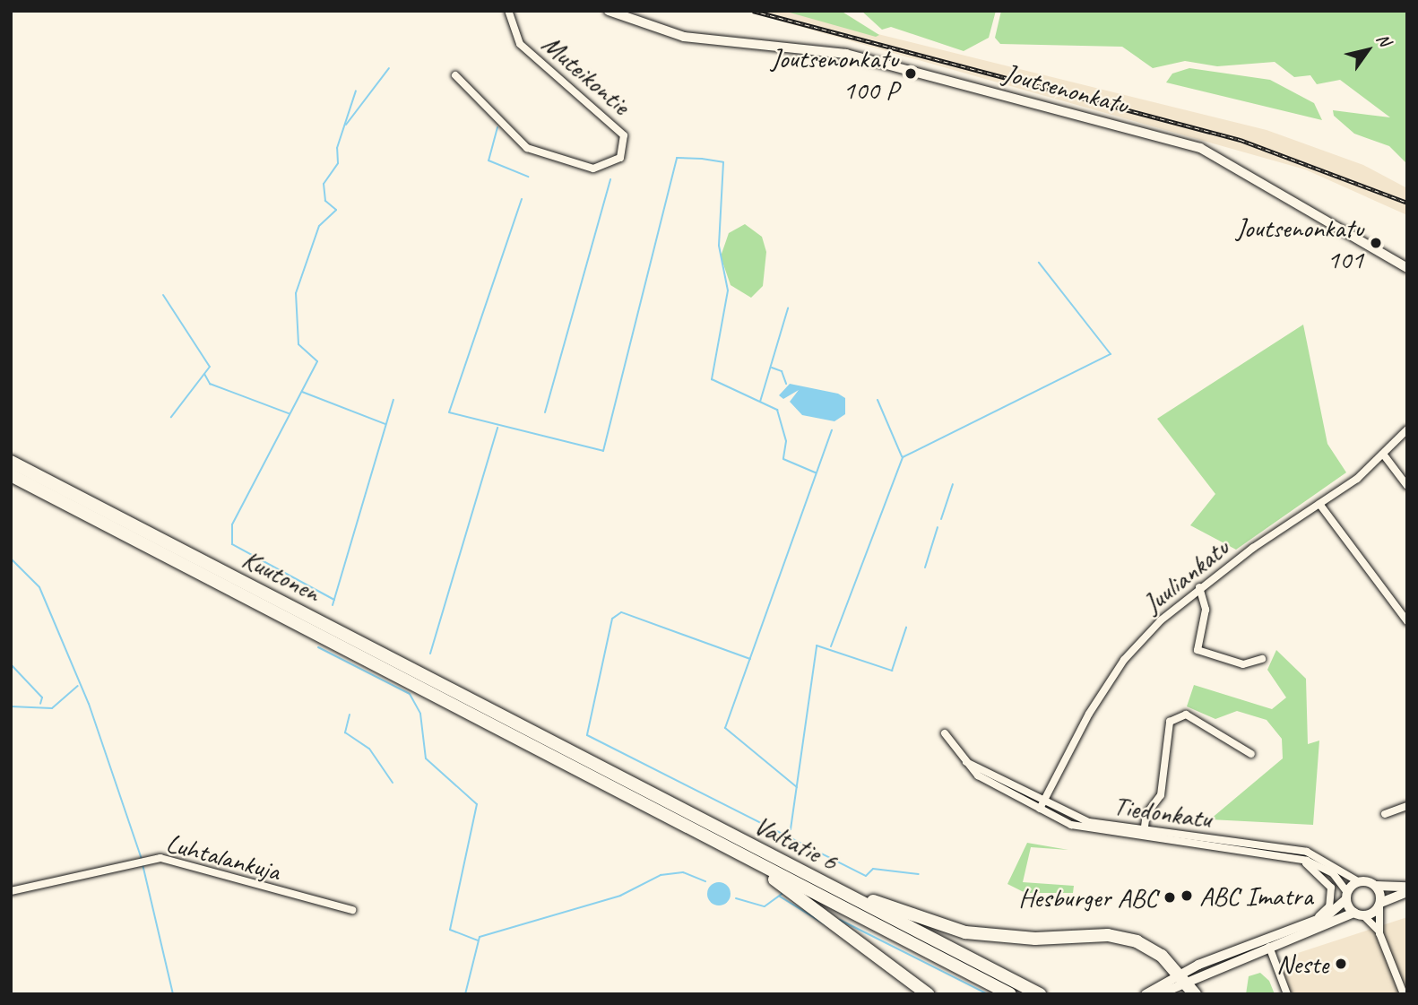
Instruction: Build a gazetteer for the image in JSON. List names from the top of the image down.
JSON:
{
  "streets": {
    "highway": ["Kuutonen", "Valtatie 6"],
    "street": [
      "Muteikontie",
      "Joutsenonkatu",
      "Juuliankatu",
      "Tiedonkatu",
      "Luhtalankuja"
    ]
  },
  "crossings": [
    ["Kuutonen", "Valtatie 6"],
    ["Juuliankatu", "Tiedonkatu"]
  ],
  "places": [
    "Joutsenonkatu 100 P",
    "Joutsenonkatu 101",
    "ABC Imatra",
    "Hesburger ABC",
    "Neste"
  ],
  "north": "top right"
}
